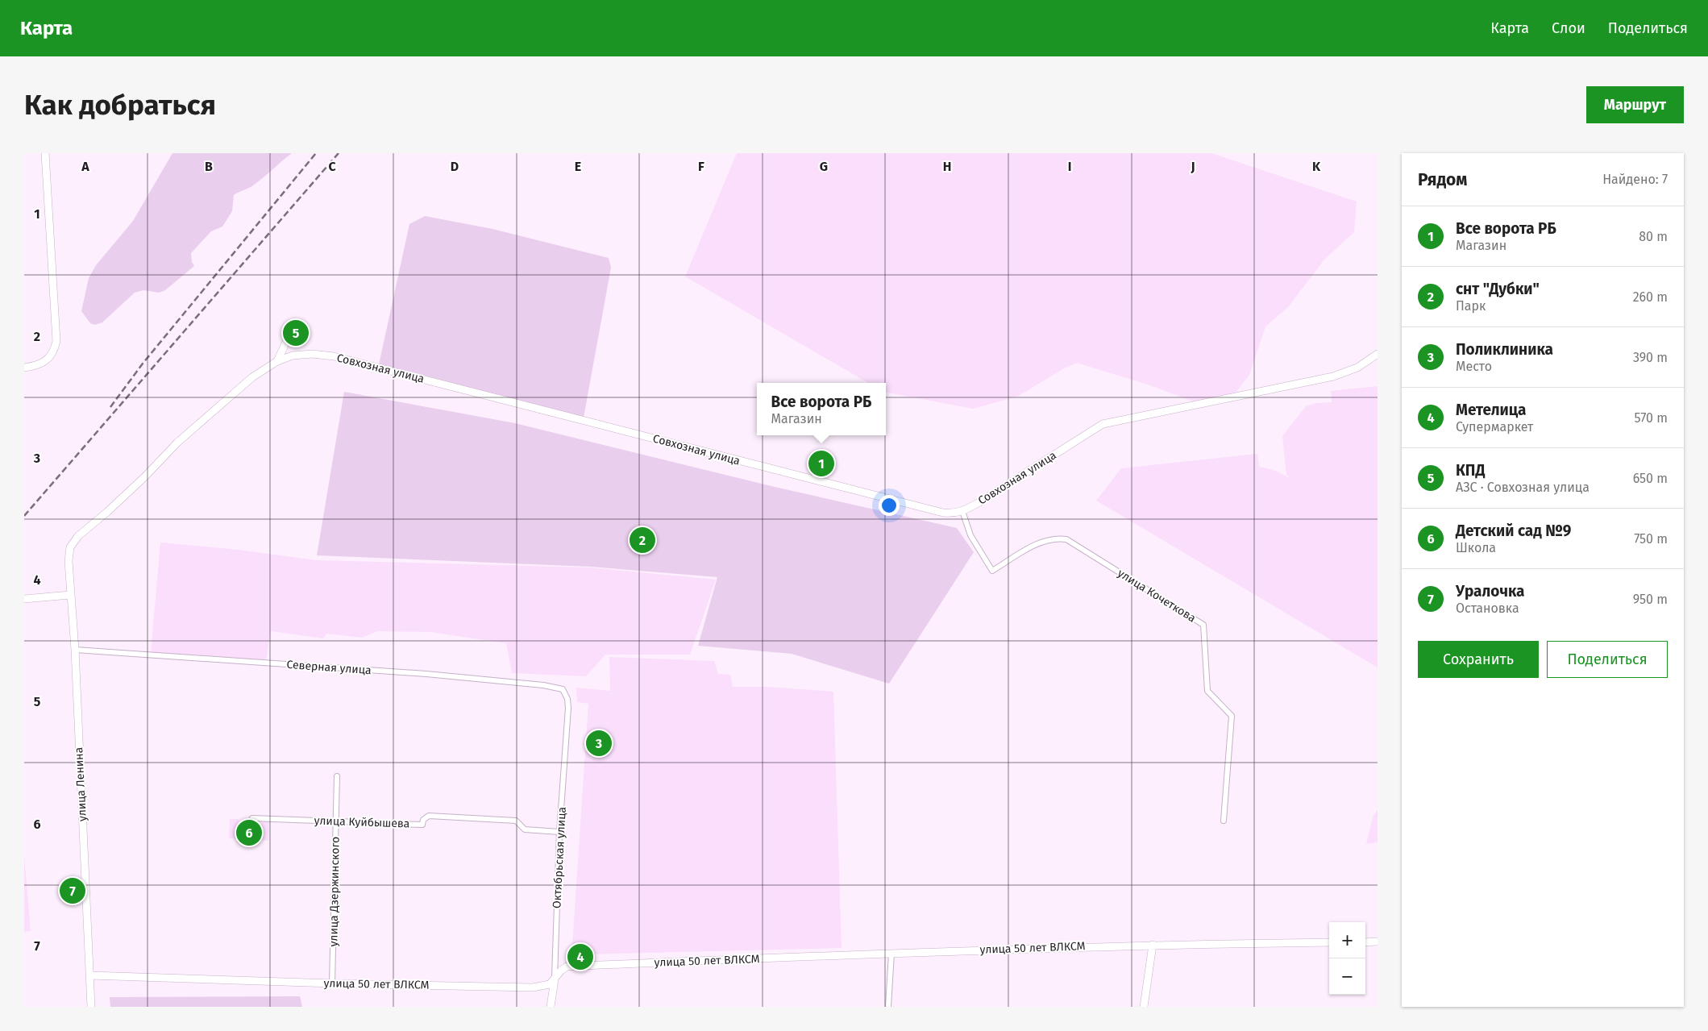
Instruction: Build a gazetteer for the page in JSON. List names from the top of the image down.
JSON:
{
  "streets": {
    "street": [
      "Совхозная улица",
      "улица Кочеткова",
      "Северная улица",
      "улица Ленина",
      "улица Куйбышева",
      "Октябрьская улица",
      "улица Дзержинского",
      "улица 50 лет ВЛКСМ"
    ]
  },
  "crossings": [
    ["Совхозная улица", "улица Кочеткова"],
    ["Совхозная улица", "улица Ленина"],
    ["Северная улица", "улица Ленина"],
    ["Северная улица", "Октябрьская улица"],
    ["улица Ленина", "улица 50 лет ВЛКСМ"],
    ["улица Куйбышева", "Октябрьская улица"],
    ["улица Куйбышева", "улица Дзержинского"],
    ["Октябрьская улица", "улица 50 лет ВЛКСМ"],
    ["улица Дзержинского", "улица 50 лет ВЛКСМ"]
  ],
  "page": {
    "header": "Карта",
    "nav": ["Карта", "Слои", "Поделиться"],
    "buttons": [
      "Маршрут",
      ["Сохранить", "Поделиться"]
    ],
    "title": "Как добраться",
    "heading": ["Рядом", "Найдено: 7"],
    "list": [
      {
        "mark": "1",
        "name": "Все ворота РБ",
        "note": "Магазин",
        "value": "80 m"
      },
      {
        "mark": "2",
        "name": "снт \"Дубки\"",
        "note": "Парк",
        "value": "260 m"
      },
      {
        "mark": "3",
        "name": "Поликлиника",
        "note": "Место",
        "value": "390 m"
      },
      {
        "mark": "4",
        "name": "Метелица",
        "note": "Супермаркет",
        "value": "570 m"
      },
      {
        "mark": "5",
        "name": "КПД",
        "note": "АЗС · Совхозная улица",
        "value": "650 m"
      },
      {
        "mark": "6",
        "name": "Детский сад №9",
        "note": "Школа",
        "value": "750 m"
      },
      {
        "mark": "7",
        "name": "Уралочка",
        "note": "Остановка",
        "value": "950 m"
      }
    ],
    "pins": [
      "5",
      "1",
      "2",
      "3",
      "6",
      "7",
      "4"
    ],
    "popup": ["Все ворота РБ", "Магазин"],
    "map_buttons": ["+", "−"]
  },
  "grid": {
    "columns": [
      "A",
      "B",
      "C",
      "D",
      "E",
      "F",
      "G",
      "H",
      "I",
      "J",
      "K"
    ],
    "rows": [
      "1",
      "2",
      "3",
      "4",
      "5",
      "6",
      "7"
    ]
  }
}
